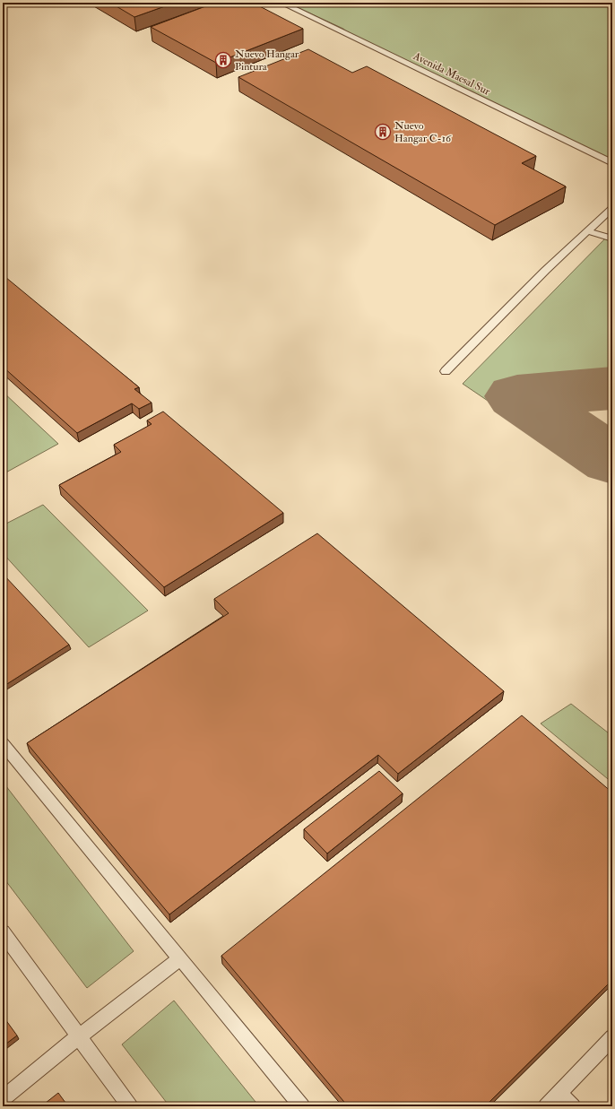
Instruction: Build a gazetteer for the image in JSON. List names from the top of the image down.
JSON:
{
  "streets": {
    "lane": ["Avenida Maesal Sur"]
  },
  "places": {
    "building": ["Nuevo Hangar Pintura", "Nuevo Hangar C-16"]
  }
}
